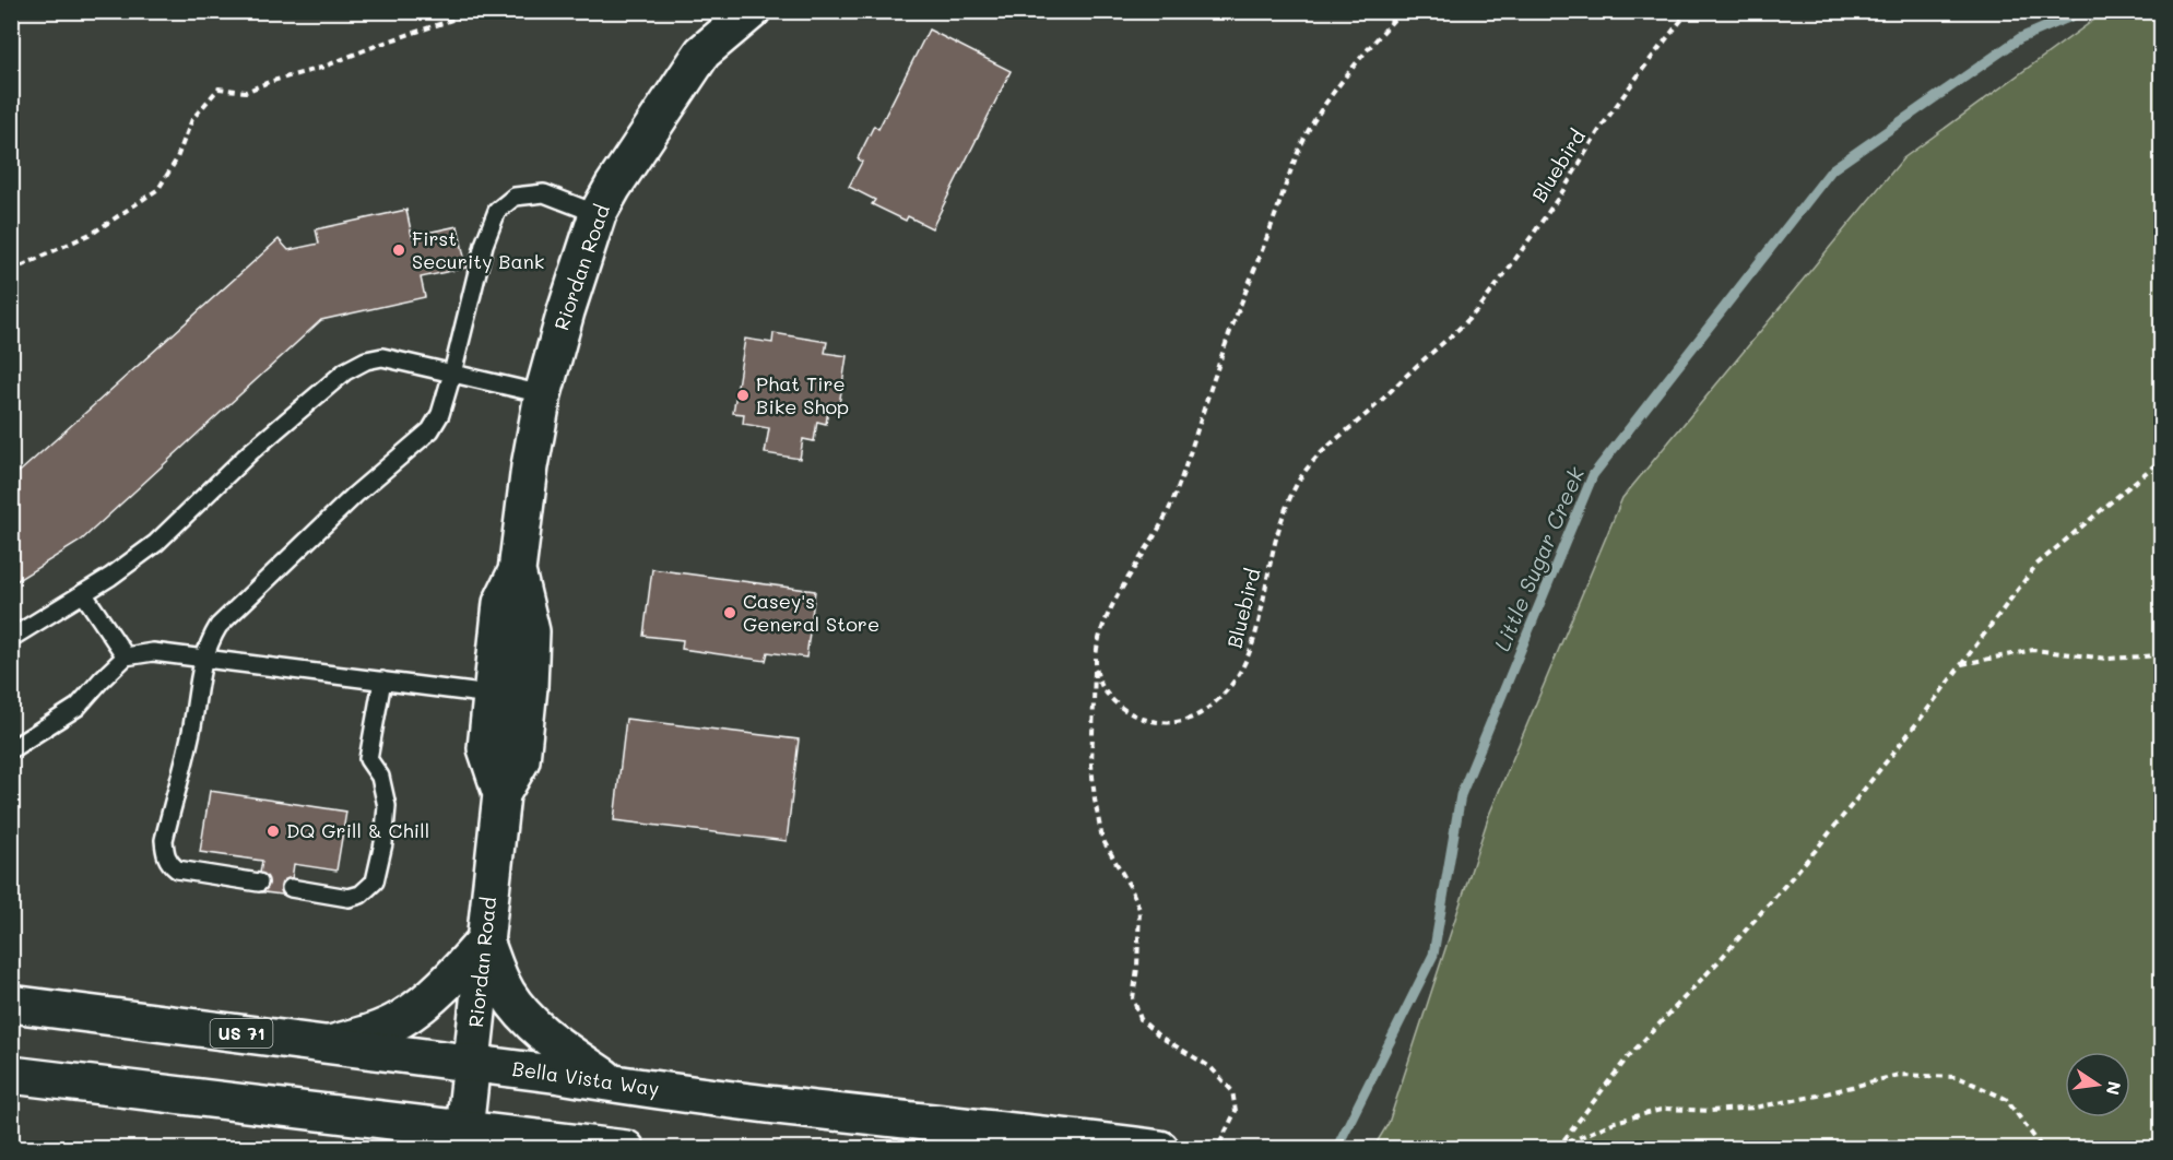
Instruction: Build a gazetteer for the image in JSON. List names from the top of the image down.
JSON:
{
  "streets": {
    "main road": ["Riordan Road", "US 71", "Bella Vista Way"],
    "path": ["Bluebird"]
  },
  "crossings": [
    ["Riordan Road", "Bella Vista Way"]
  ],
  "water": ["Little Sugar Creek"],
  "places": [
    "First Security Bank",
    "Phat Tire Bike Shop",
    "Casey's General Store",
    "DQ Grill & Chill"
  ],
  "north": "right"
}
